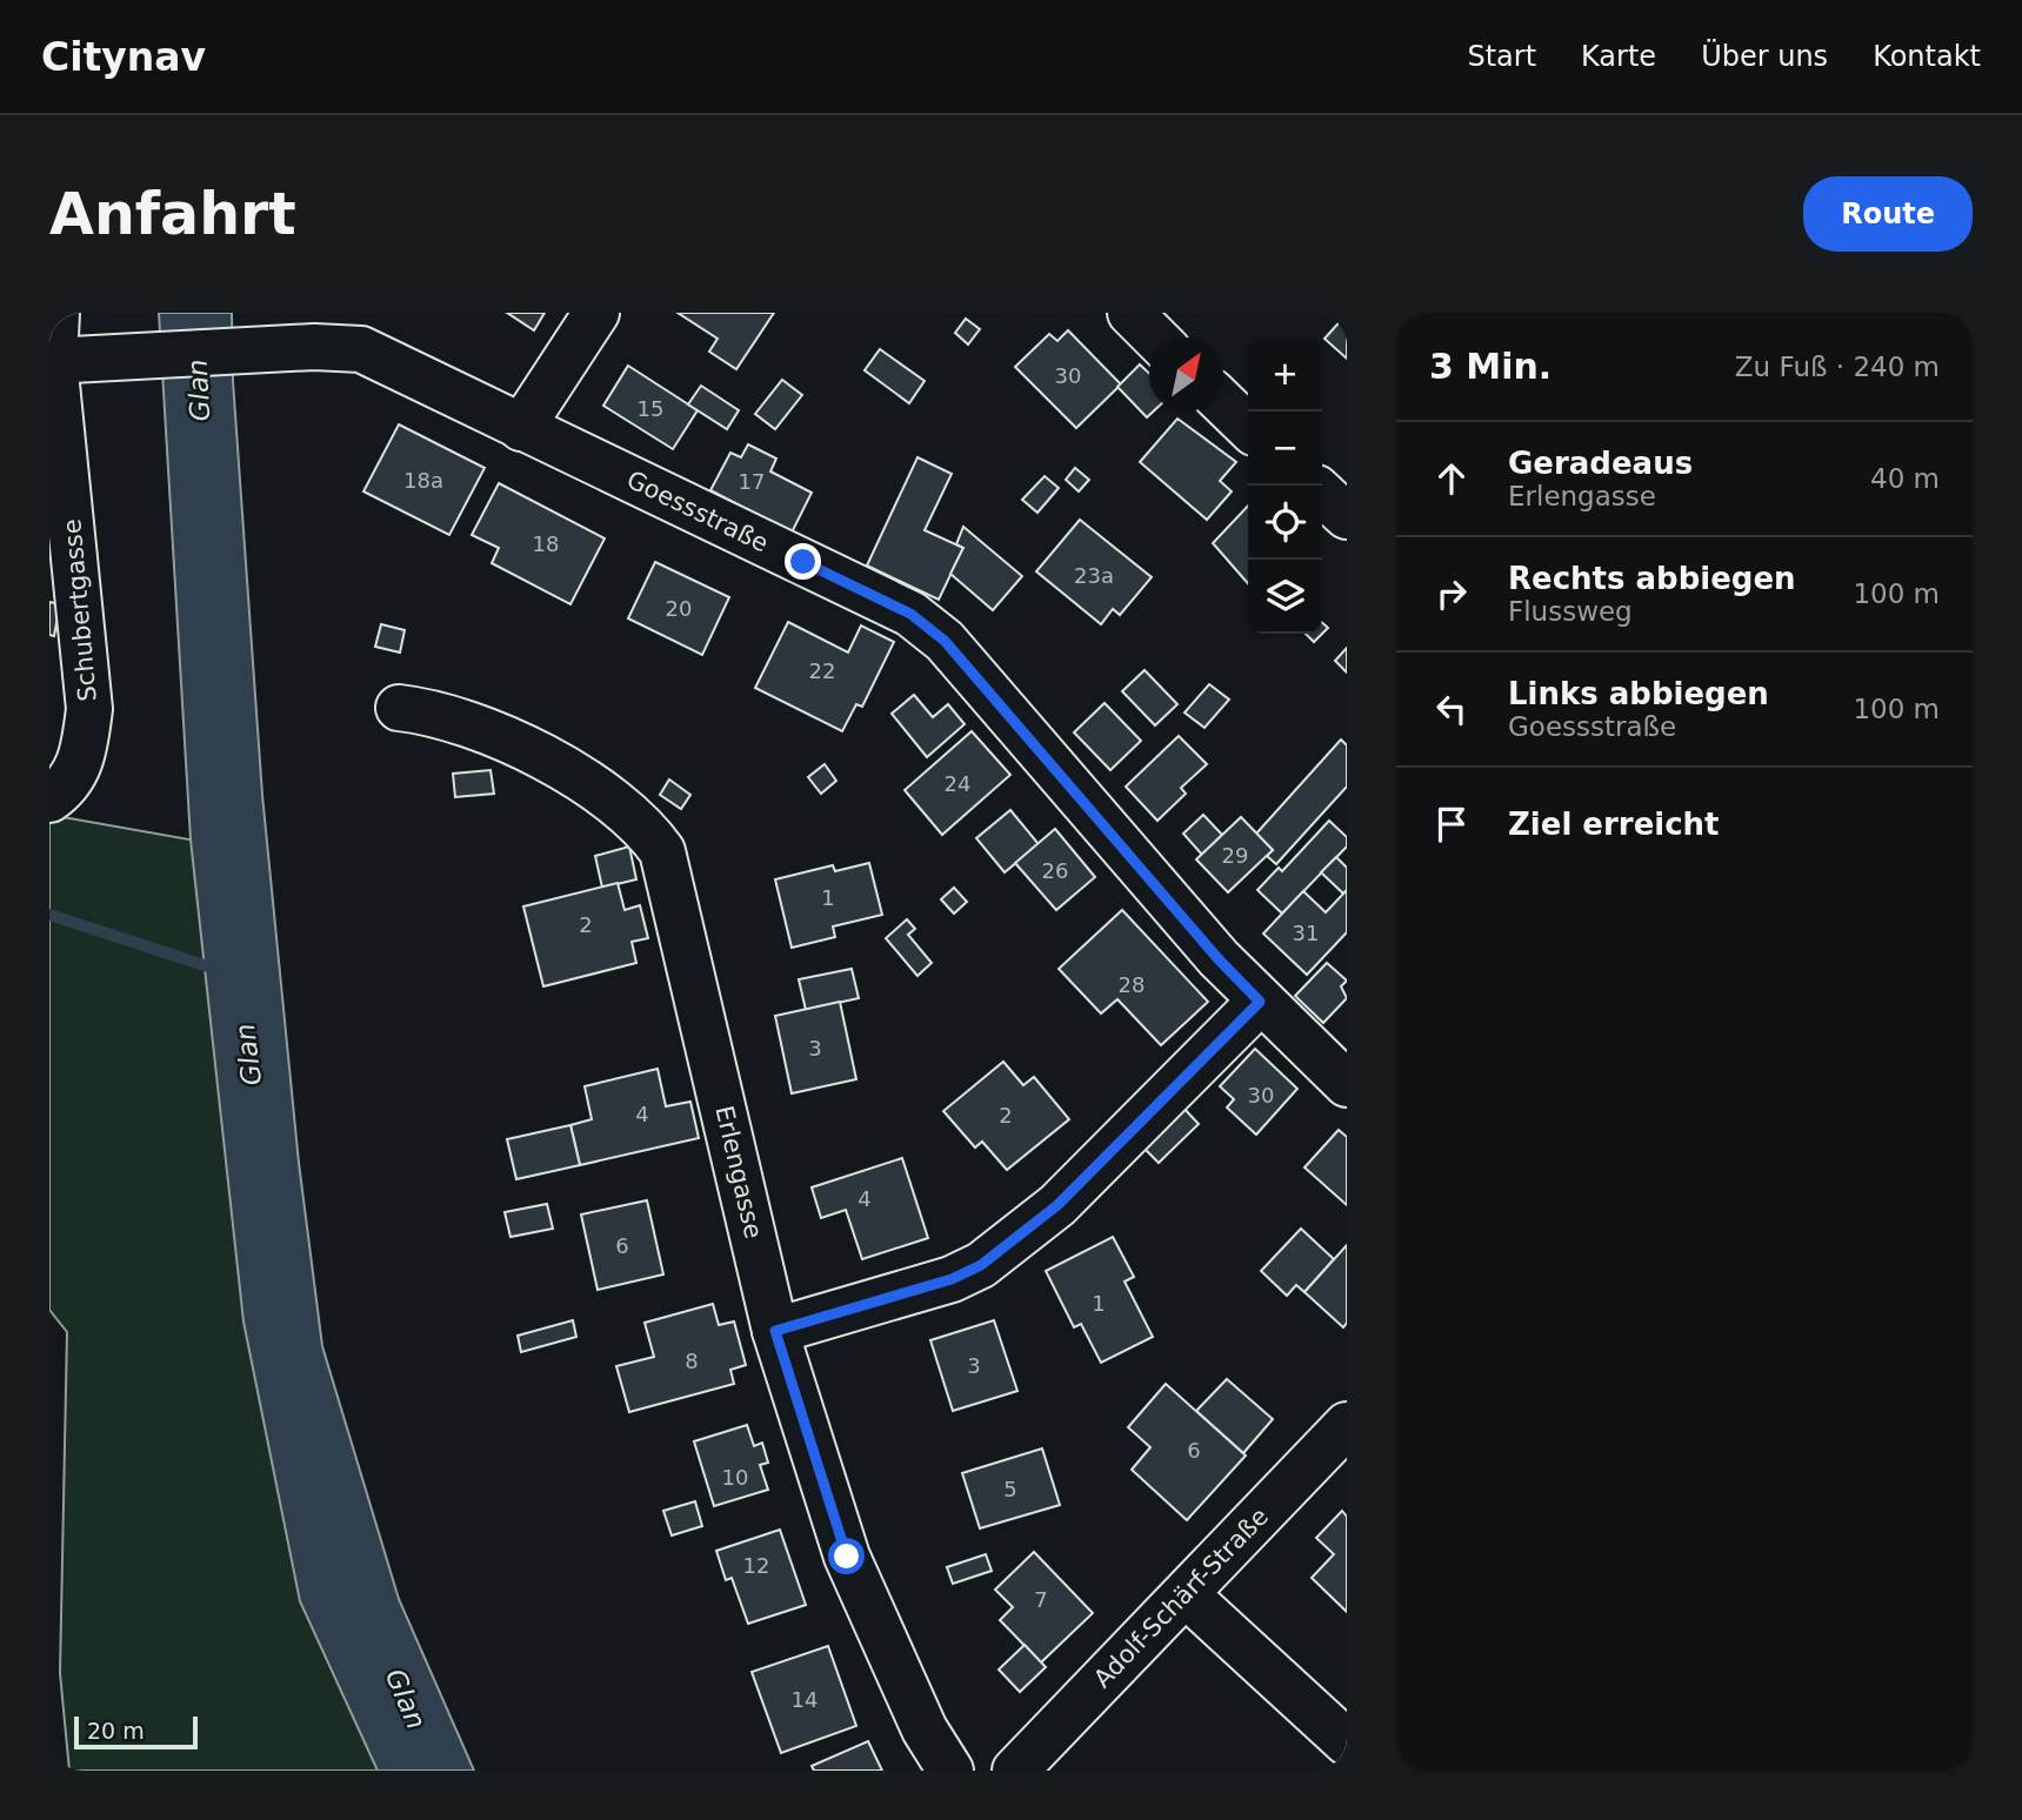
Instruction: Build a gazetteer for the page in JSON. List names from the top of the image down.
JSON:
{
  "streets": {
    "street": [
      "Goessstraße",
      "Schubertgasse",
      "Erlengasse",
      "Adolf-Schärf-Straße"
    ]
  },
  "crossings": [
    ["Goessstraße", "Schubertgasse"]
  ],
  "water": ["Glan"],
  "house_numbers": [
    "30",
    "15",
    "18a",
    "17",
    "18",
    "23a",
    "20",
    "22",
    "24",
    "29",
    "26",
    "1",
    "2",
    "31",
    "28",
    "3",
    "30",
    "4",
    "2",
    "4",
    "6",
    "1",
    "8",
    "3",
    "6",
    "10",
    "5",
    "12",
    "7",
    "14"
  ],
  "scale_bar": "20 m",
  "north": "top right",
  "page": {
    "header": "Citynav",
    "nav": [
      "Start",
      "Karte",
      "Über uns",
      "Kontakt"
    ],
    "buttons": "Route",
    "title": "Anfahrt",
    "heading": ["3 Min.", "Zu Fuß · 240 m"],
    "map_buttons": ["+", "−"],
    "list": [
      ["Geradeaus", "Erlengasse", "40 m"],
      ["Rechts abbiegen", "Flussweg", "100 m"],
      ["Links abbiegen", "Goessstraße", "100 m"],
      "Ziel erreicht"
    ],
    "scale": "20 m"
  }
}
